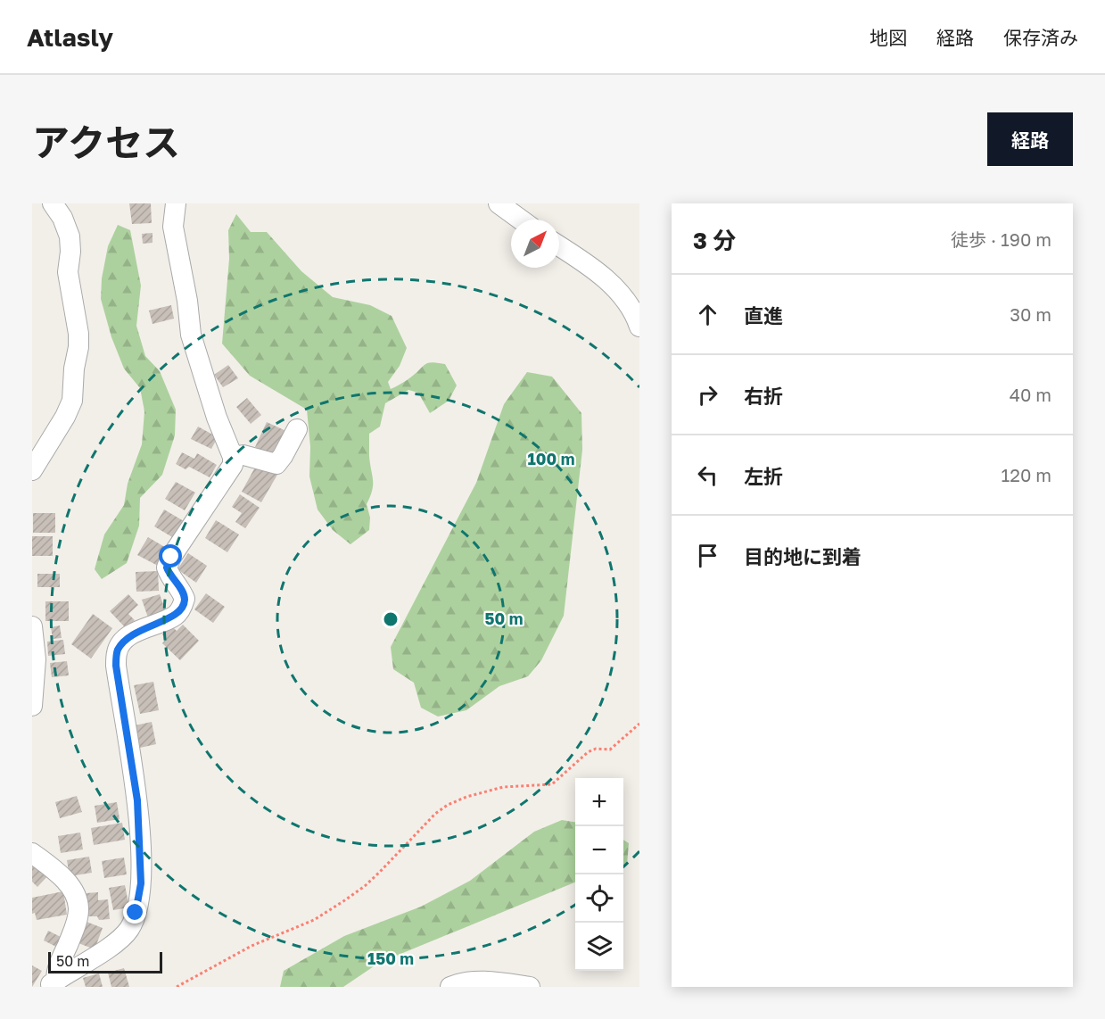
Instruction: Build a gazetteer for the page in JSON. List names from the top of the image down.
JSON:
{
  "scale_bar": "50 m",
  "north": "top right",
  "page": {
    "header": "Atlasly",
    "nav": ["地図", "経路", "保存済み"],
    "title": "アクセス",
    "buttons": "経路",
    "heading": ["3 分", "徒歩 · 190 m"],
    "list": [
      ["直進", "30 m"],
      ["右折", "40 m"],
      ["左折", "120 m"],
      "目的地に到着"
    ],
    "map_buttons": ["+", "−"],
    "scale": "50 m"
  },
  "rings": ["100 m", "50 m", "150 m"]
}
